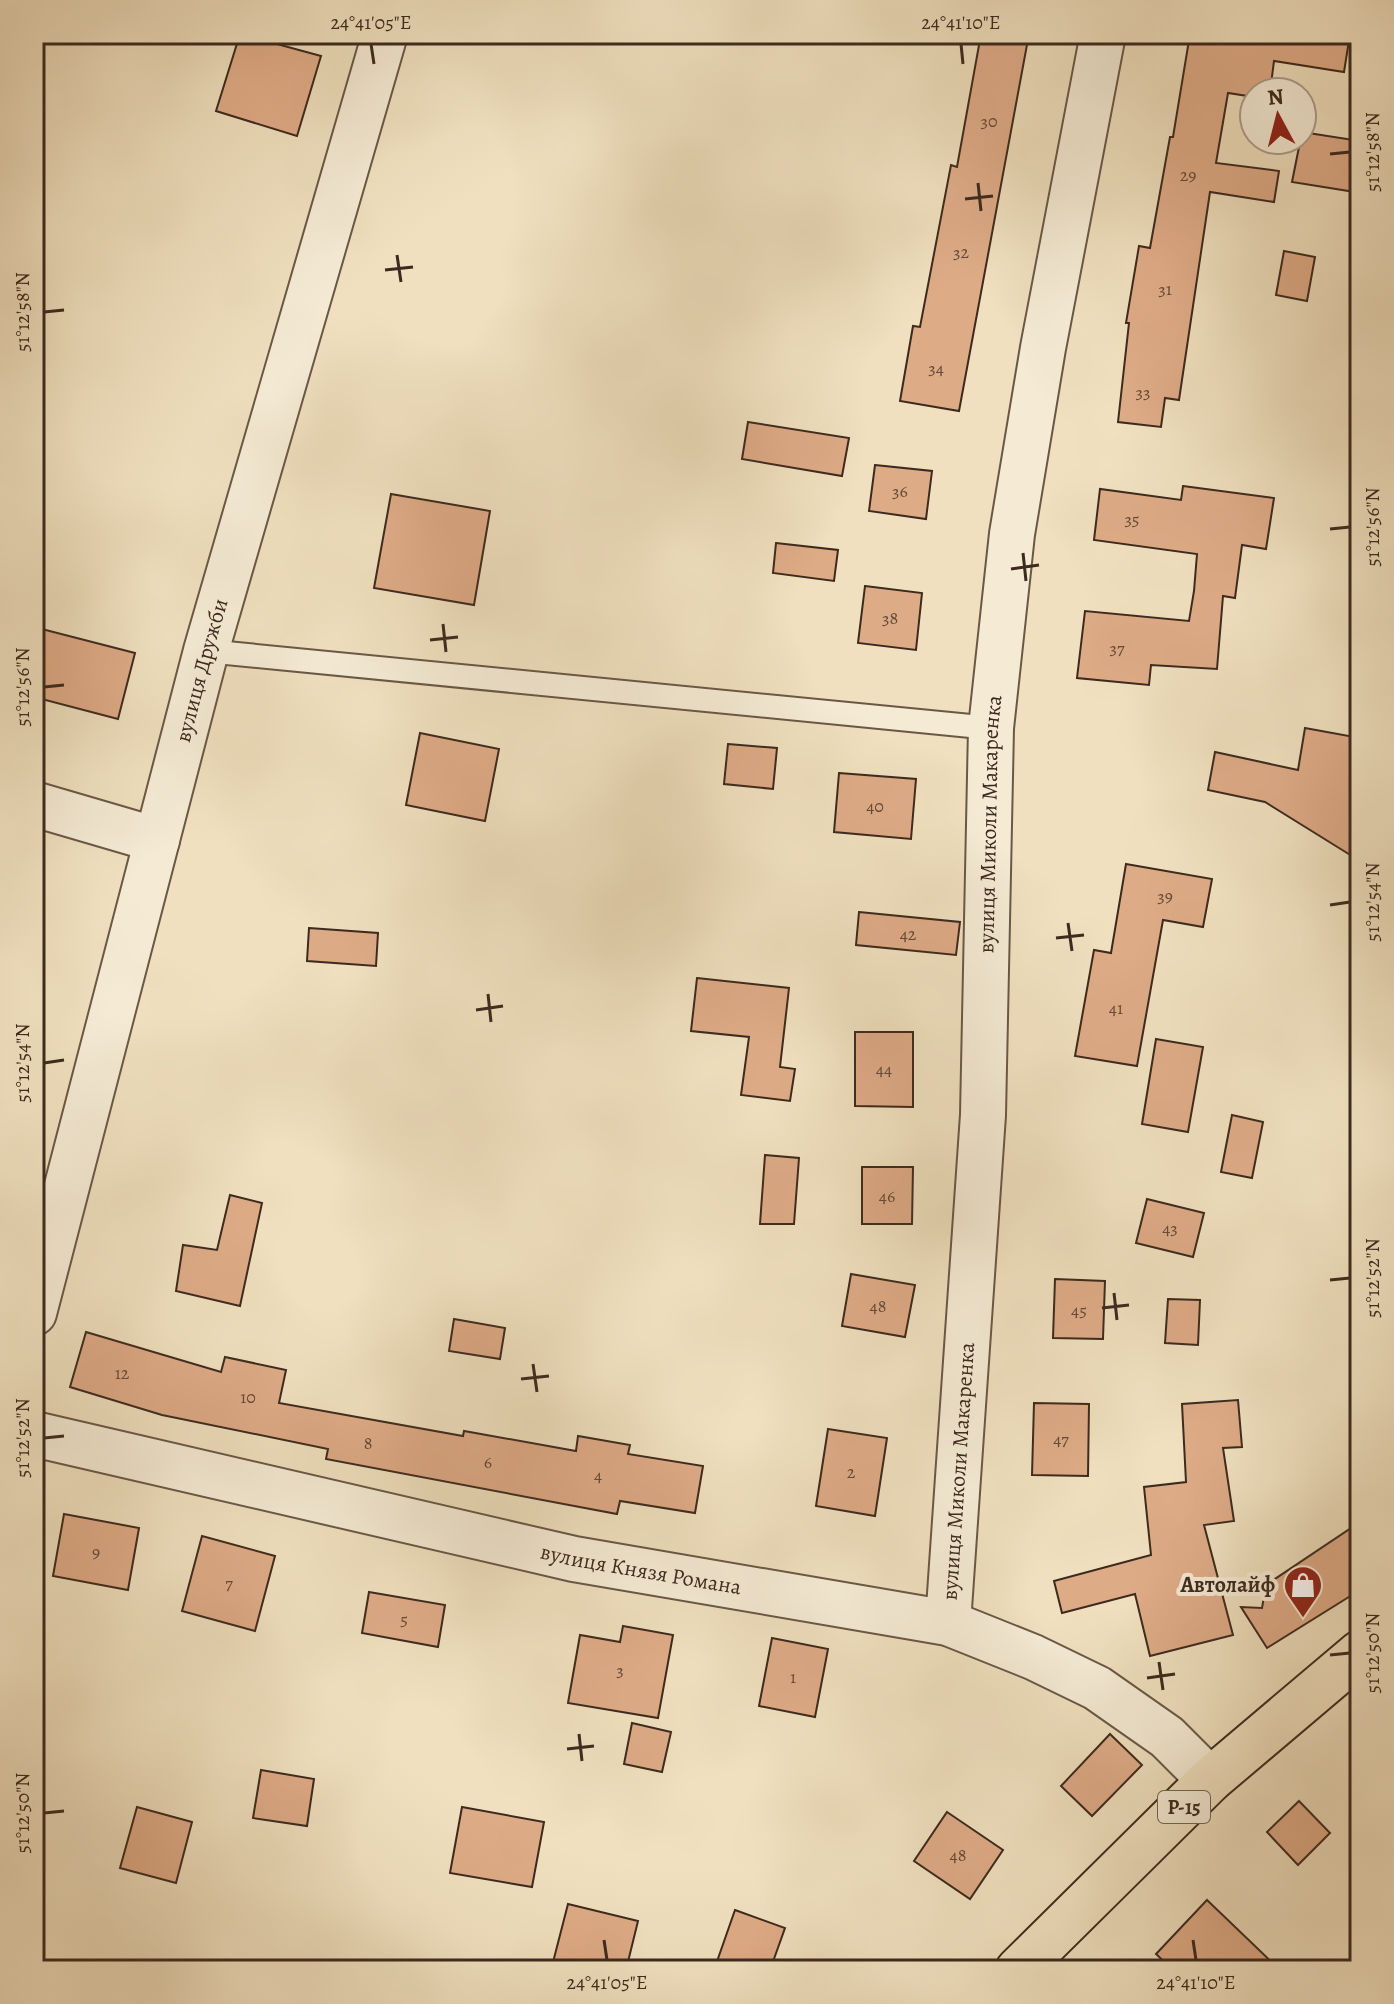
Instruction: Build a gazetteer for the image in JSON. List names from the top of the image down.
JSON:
{
  "streets": {
    "main road": ["Р-15"],
    "street": ["вулиця Дружби", "вулиця Миколи Макаренка", "вулиця Князя Романа"]
  },
  "crossings": [
    ["вулиця Миколи Макаренка", "вулиця Князя Романа"],
    ["вулиця Князя Романа", "Р-15"]
  ],
  "places": {
    "shop": ["Автолайф"]
  },
  "house_numbers": [
    "30",
    "29",
    "32",
    "31",
    "34",
    "33",
    "36",
    "35",
    "38",
    "37",
    "40",
    "39",
    "42",
    "41",
    "44",
    "46",
    "43",
    "48",
    "45",
    "12",
    "10",
    "47",
    "8",
    "6",
    "2",
    "4",
    "9",
    "7",
    "5",
    "3",
    "1",
    "48"
  ],
  "north": "top",
  "coordinates": [
    "24°41'05\"E",
    "24°41'10\"E",
    "51°12'58\"N",
    "51°12'56\"N",
    "51°12'54\"N",
    "51°12'52\"N",
    "51°12'50\"N"
  ]
}
